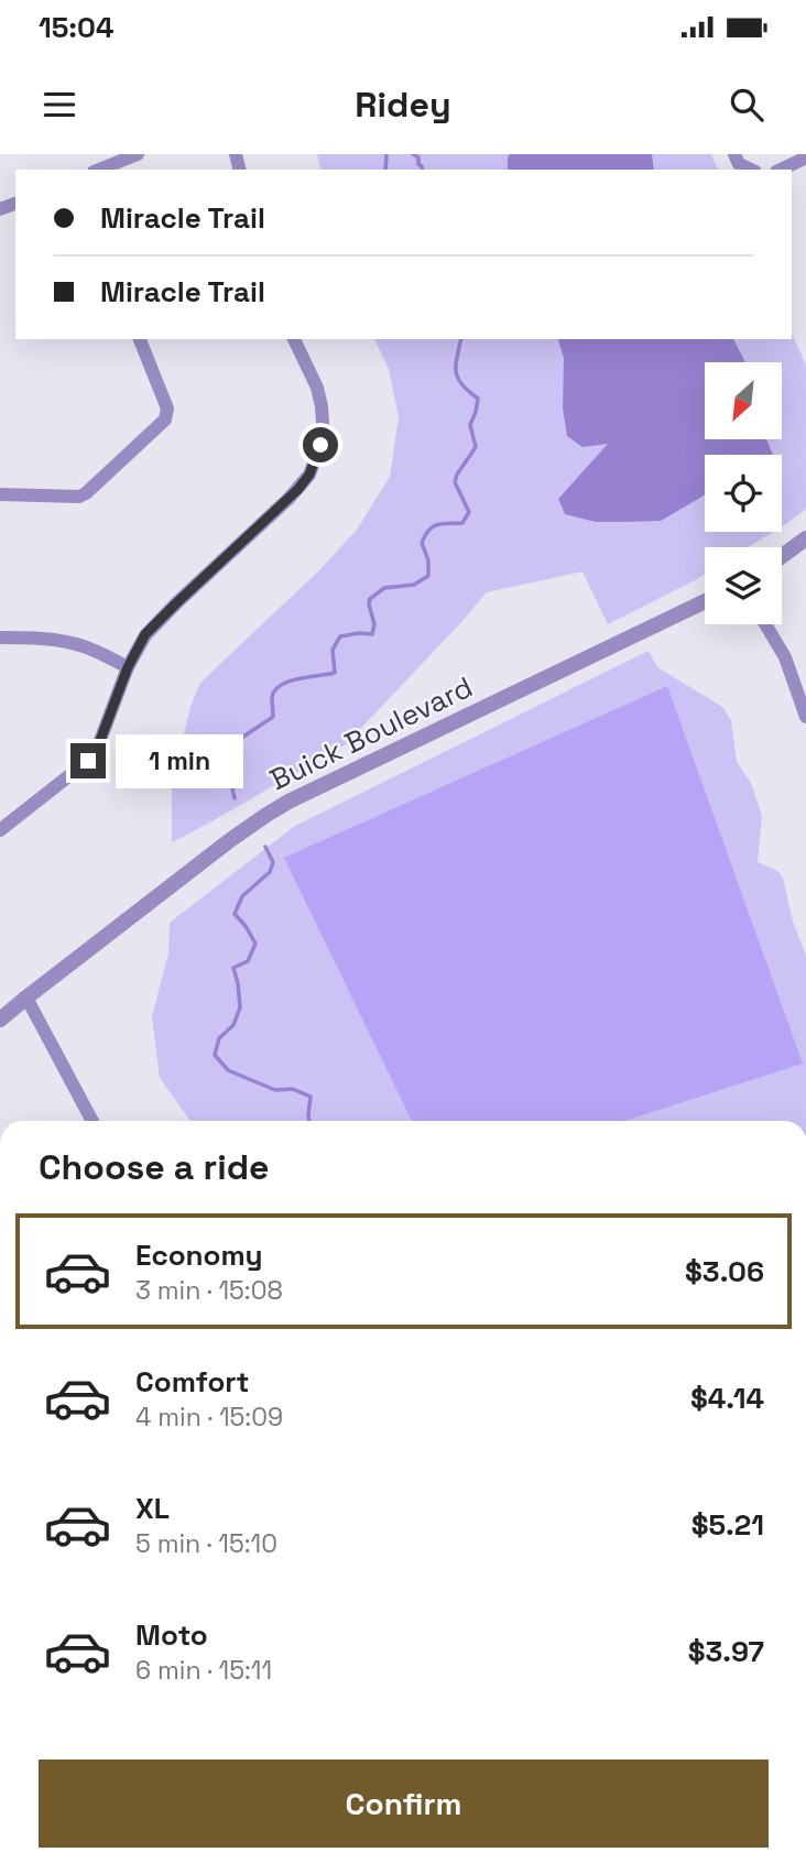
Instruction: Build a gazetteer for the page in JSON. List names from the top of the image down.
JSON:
{
  "streets": {
    "street": ["Buick Boulevard"]
  },
  "north": "bottom left",
  "page": {
    "status": "15:04",
    "header": "Ridey",
    "banner": ["Miracle Trail", "Miracle Trail"],
    "bubble": "1 min",
    "heading": "Choose a ride",
    "list": [
      {
        "name": "Economy",
        "note": "3 min · 15:08",
        "value": "$3.06"
      },
      {
        "name": "Comfort",
        "note": "4 min · 15:09",
        "value": "$4.14"
      },
      {
        "name": "XL",
        "note": "5 min · 15:10",
        "value": "$5.21"
      },
      {
        "name": "Moto",
        "note": "6 min · 15:11",
        "value": "$3.97"
      }
    ],
    "buttons": "Confirm"
  }
}
